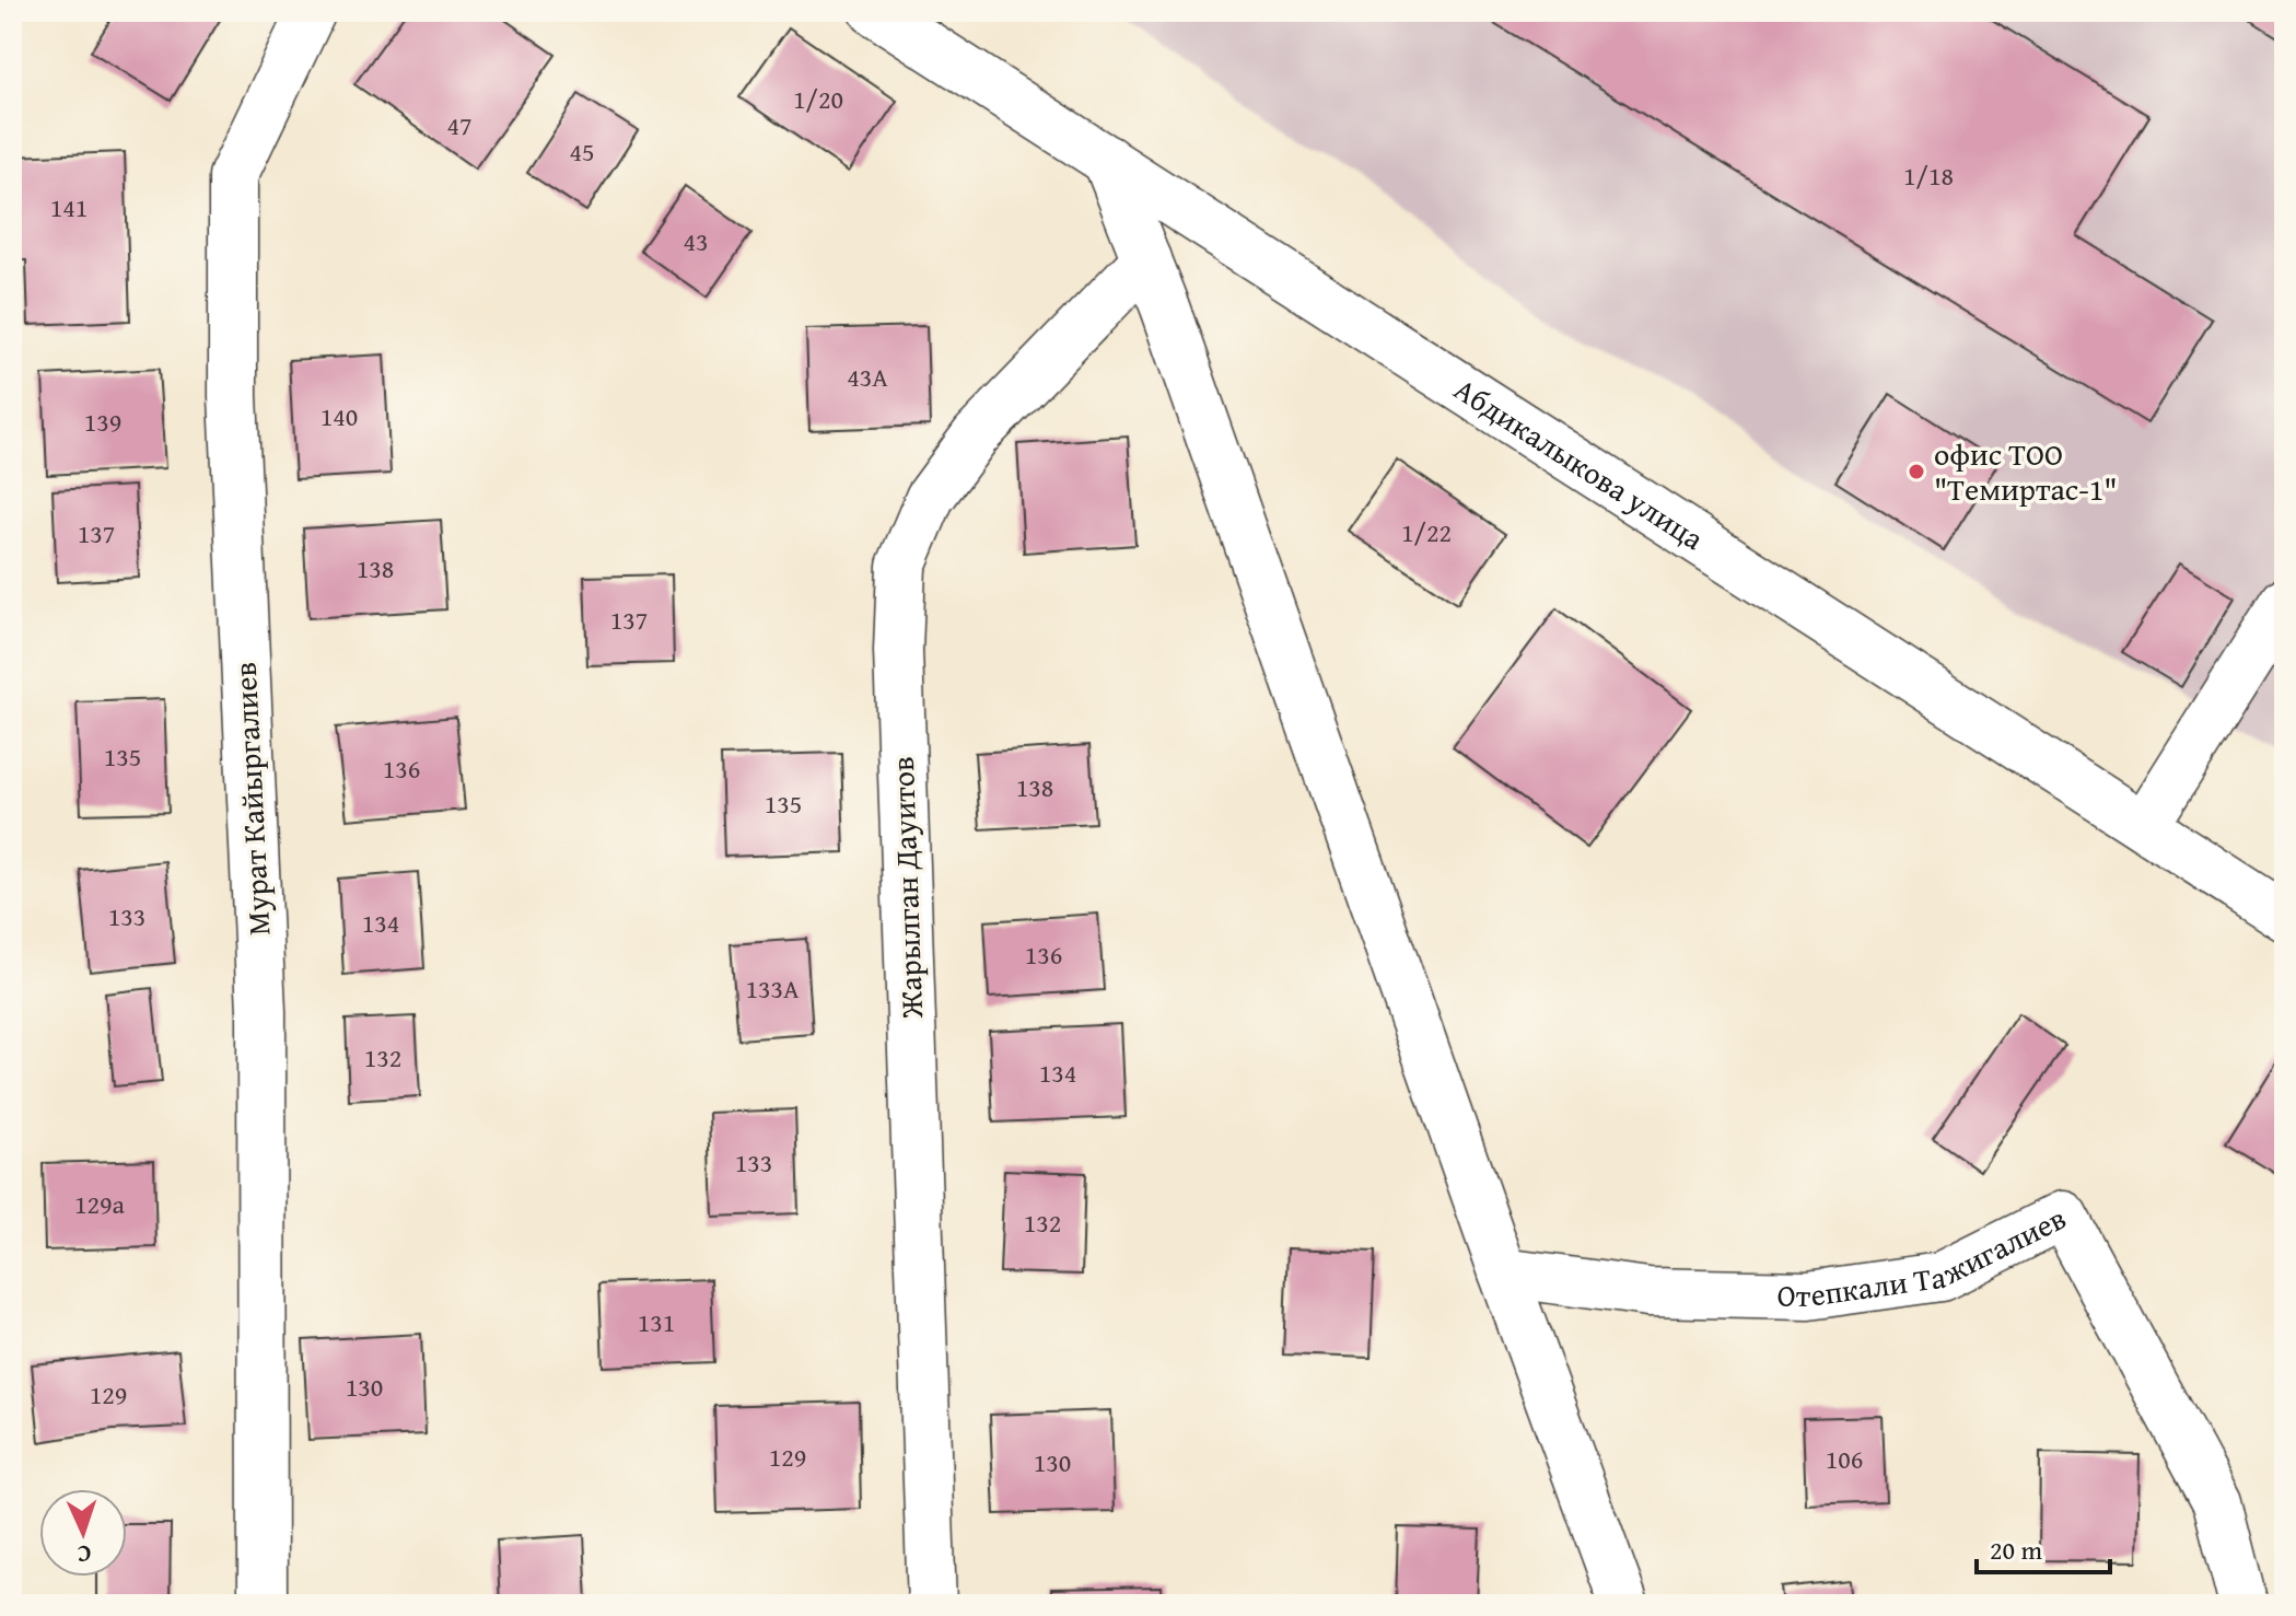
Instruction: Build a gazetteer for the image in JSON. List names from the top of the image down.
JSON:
{
  "streets": {
    "street": [
      "Абдикалыкова улица",
      "Мурат Кайыргалиев",
      "Жарылган Дауитов",
      "Отепкали Тажигалиев"
    ]
  },
  "places": ["офис ТОО \"Темиртас-1\""],
  "house_numbers": [
    "1/20",
    "47",
    "45",
    "1/18",
    "141",
    "43",
    "43А",
    "140",
    "139",
    "1/22",
    "137",
    "138",
    "137",
    "135",
    "136",
    "138",
    "135",
    "133",
    "134",
    "136",
    "133А",
    "132",
    "134",
    "133",
    "129а",
    "132",
    "131",
    "130",
    "129",
    "129",
    "106",
    "130"
  ],
  "scale_bar": "20 m",
  "north": "bottom"
}
